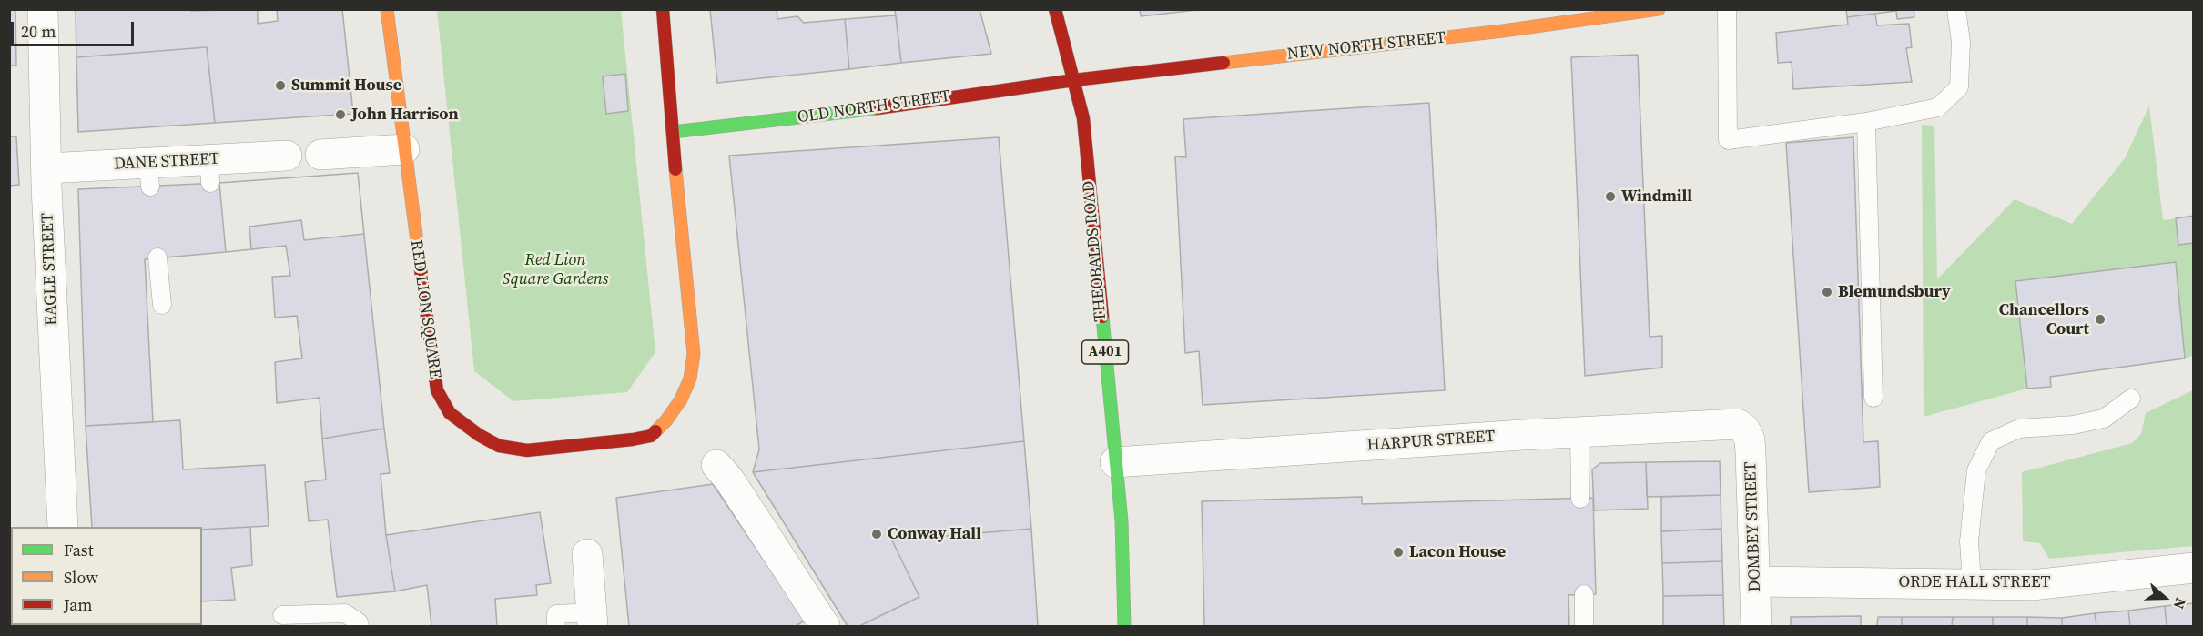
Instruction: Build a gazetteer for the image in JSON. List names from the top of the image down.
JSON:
{
  "streets": {
    "street": [
      "NEW NORTH STREET",
      "OLD NORTH STREET",
      "DANE STREET",
      "THEOBALDS ROAD",
      "EAGLE STREET",
      "RED LION SQUARE",
      "A401",
      "HARPUR STREET",
      "DOMBEY STREET",
      "ORDE HALL STREET"
    ]
  },
  "crossings": [
    ["NEW NORTH STREET", "OLD NORTH STREET"],
    ["NEW NORTH STREET", "THEOBALDS ROAD"],
    ["OLD NORTH STREET", "THEOBALDS ROAD"],
    ["OLD NORTH STREET", "RED LION SQUARE"],
    ["DANE STREET", "EAGLE STREET"],
    ["THEOBALDS ROAD", "HARPUR STREET"],
    ["HARPUR STREET", "DOMBEY STREET"],
    ["DOMBEY STREET", "ORDE HALL STREET"]
  ],
  "parks": ["Red Lion Square Gardens"],
  "places": [
    "Summit House",
    "John Harrison",
    "Windmill",
    "Blemundsbury",
    "Chancellors Court",
    "Conway Hall",
    "Lacon House"
  ],
  "legend": ["Fast", "Slow", "Jam"],
  "scale_bar": "20 m",
  "north": "right"
}
